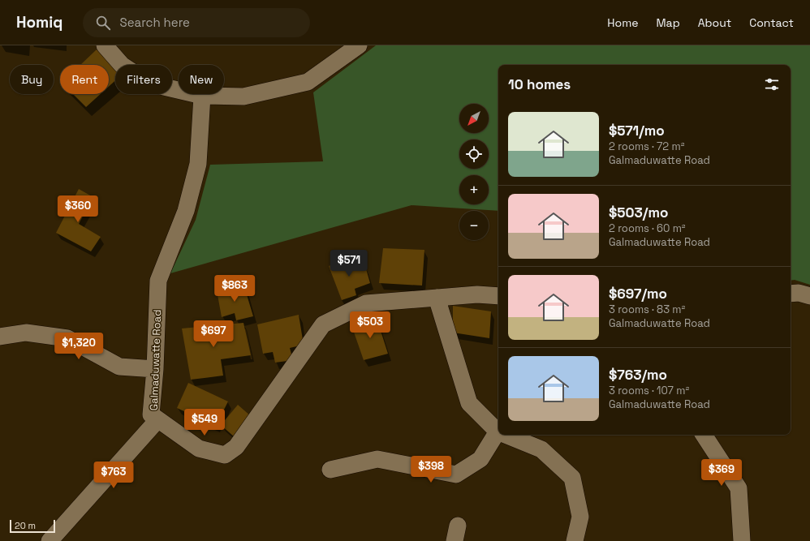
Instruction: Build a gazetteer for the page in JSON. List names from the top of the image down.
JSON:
{
  "streets": {
    "street": ["Galmaduwatte Road"]
  },
  "scale_bar": "20 m",
  "north": "bottom left",
  "page": {
    "header": "Homiq",
    "search": "Search here",
    "nav": [
      "Home",
      "Map",
      "About",
      "Contact"
    ],
    "chip": [
      "Buy",
      "Rent",
      "Filters",
      "New"
    ],
    "heading": "10 homes",
    "map_buttons": ["+", "−"],
    "list": [
      {
        "name": "$571/mo",
        "note": "2 rooms · 72 m² · Galmaduwatte Road"
      },
      {
        "name": "$503/mo",
        "note": "2 rooms · 60 m² · Galmaduwatte Road"
      },
      {
        "name": "$697/mo",
        "note": "3 rooms · 83 m² · Galmaduwatte Road"
      },
      {
        "name": "$763/mo",
        "note": "3 rooms · 107 m² · Galmaduwatte Road"
      }
    ],
    "price": [
      "$360",
      "$571",
      "$863",
      "$503",
      "$697",
      "$1,320",
      "$549",
      "$398",
      "$369",
      "$763"
    ],
    "scale": "20 m"
  }
}
